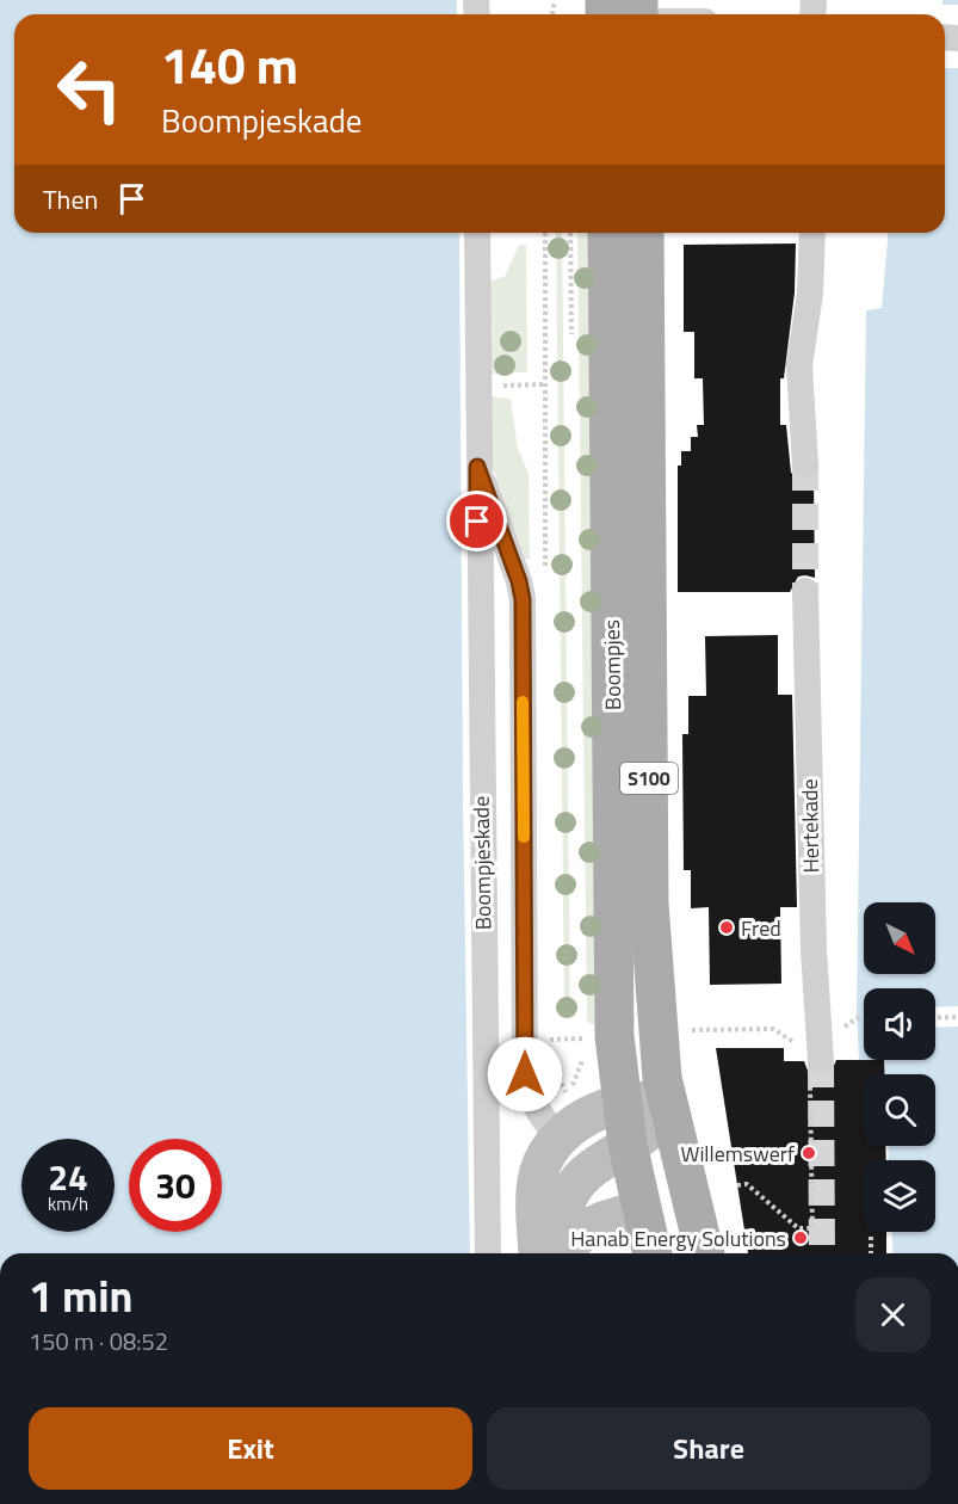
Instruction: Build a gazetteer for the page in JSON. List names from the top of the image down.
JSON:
{
  "streets": {
    "main road": ["Boompjes", "S100"],
    "street": ["Hertekade", "Boompjeskade"]
  },
  "crossings": [
    ["Boompjes", "S100"]
  ],
  "places": ["Fred", "Willemswerf", "Hanab Energy Solutions"],
  "north": "bottom right",
  "page": {
    "turn": ["140 m", "Boompjeskade"],
    "then": "Then",
    "speed": "24 km/h",
    "limit": "30",
    "heading": ["1 min", "150 m · 08:52"],
    "buttons": ["Exit", "Share"]
  }
}
